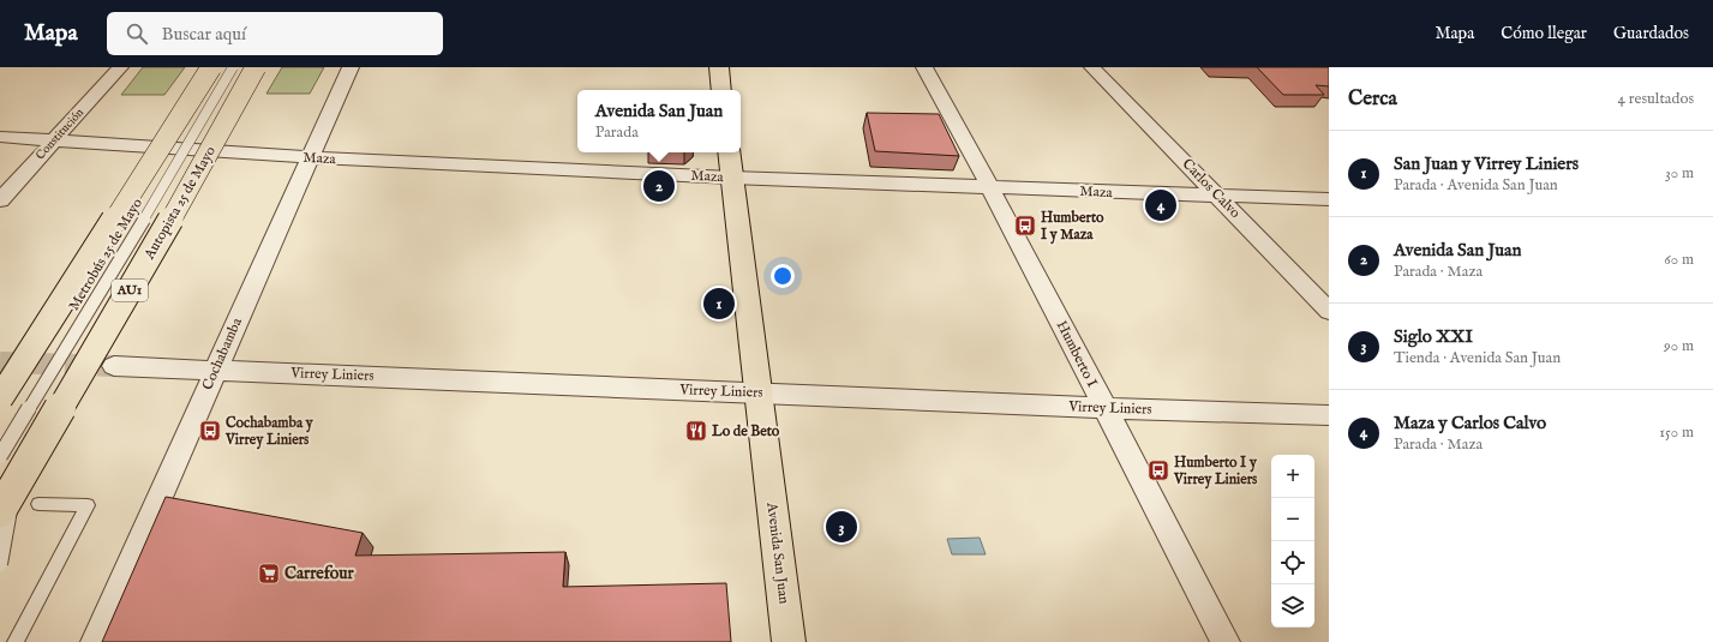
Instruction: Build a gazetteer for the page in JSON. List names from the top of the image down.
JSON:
{
  "streets": {
    "main road": ["Autopista 25 de Mayo", "AU1", "Avenida San Juan"],
    "street": [
      "Constitución",
      "Maza",
      "Carlos Calvo",
      "Cochabamba",
      "Humberto I",
      "Virrey Liniers"
    ],
    "lane": ["Metrobús 25 de Mayo"]
  },
  "crossings": [
    ["Constitución", "Maza"],
    ["Maza", "Carlos Calvo"],
    ["Maza", "Cochabamba"],
    ["Maza", "Humberto I"],
    ["Maza", "Avenida San Juan"],
    ["Cochabamba", "Virrey Liniers"],
    ["Humberto I", "Virrey Liniers"],
    ["Virrey Liniers", "Avenida San Juan"]
  ],
  "places": {
    "bus stop": ["Humberto I y Maza", "Cochabamba y Virrey Liniers", "Humberto I y Virrey Liniers"],
    "restaurant": ["Lo de Beto"],
    "supermarket": ["Carrefour"]
  },
  "page": {
    "header": "Mapa",
    "search": "Buscar aquí",
    "nav": ["Mapa", "Cómo llegar", "Guardados"],
    "heading": ["Cerca", "4 resultados"],
    "popup": ["Avenida San Juan", "Parada"],
    "list": [
      {
        "mark": "1",
        "name": "San Juan y Virrey Liniers",
        "note": "Parada · Avenida San Juan",
        "value": "30 m"
      },
      {
        "mark": "2",
        "name": "Avenida San Juan",
        "note": "Parada · Maza",
        "value": "60 m"
      },
      {
        "mark": "3",
        "name": "Siglo XXI",
        "note": "Tienda · Avenida San Juan",
        "value": "90 m"
      },
      {
        "mark": "4",
        "name": "Maza y Carlos Calvo",
        "note": "Parada · Maza",
        "value": "150 m"
      }
    ],
    "pins": [
      "2",
      "4",
      "1",
      "3"
    ],
    "map_buttons": ["+", "−"]
  }
}
